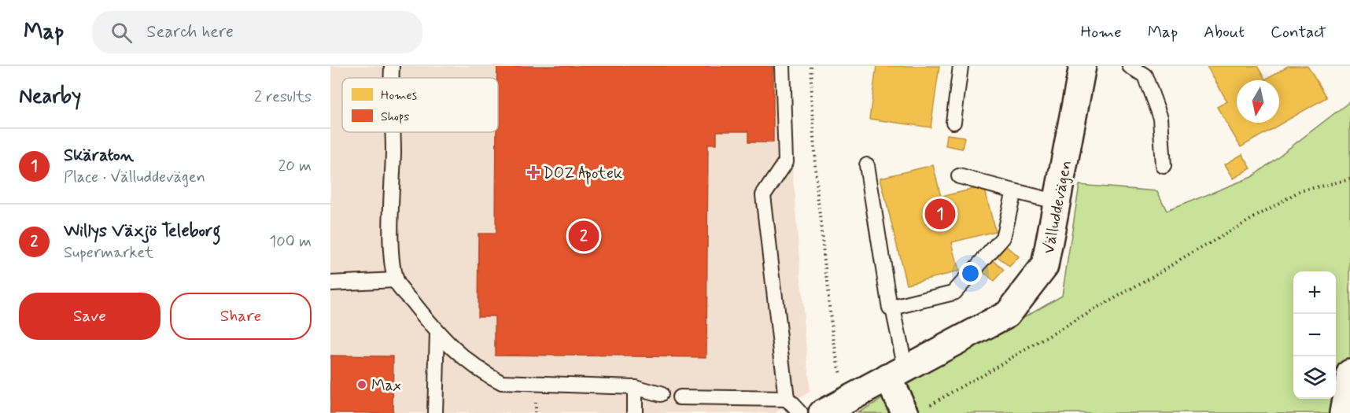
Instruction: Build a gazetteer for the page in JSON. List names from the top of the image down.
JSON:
{
  "streets": {
    "street": ["Välluddevägen"]
  },
  "places": {
    "health": ["DOZ Apotek"],
    "other": ["Max"]
  },
  "legend": ["Homes", "Shops"],
  "north": "bottom",
  "page": {
    "header": "Map",
    "search": "Search here",
    "nav": [
      "Home",
      "Map",
      "About",
      "Contact"
    ],
    "heading": ["Nearby", "2 results"],
    "list": [
      {
        "mark": "1",
        "name": "Skäraton",
        "note": "Place · Välluddevägen",
        "value": "20 m"
      },
      {
        "mark": "2",
        "name": "Willys Växjö Teleborg",
        "note": "Supermarket",
        "value": "100 m"
      }
    ],
    "pins": ["1", "2"],
    "map_buttons": ["+", "−"],
    "buttons": ["Save", "Share"]
  }
}
